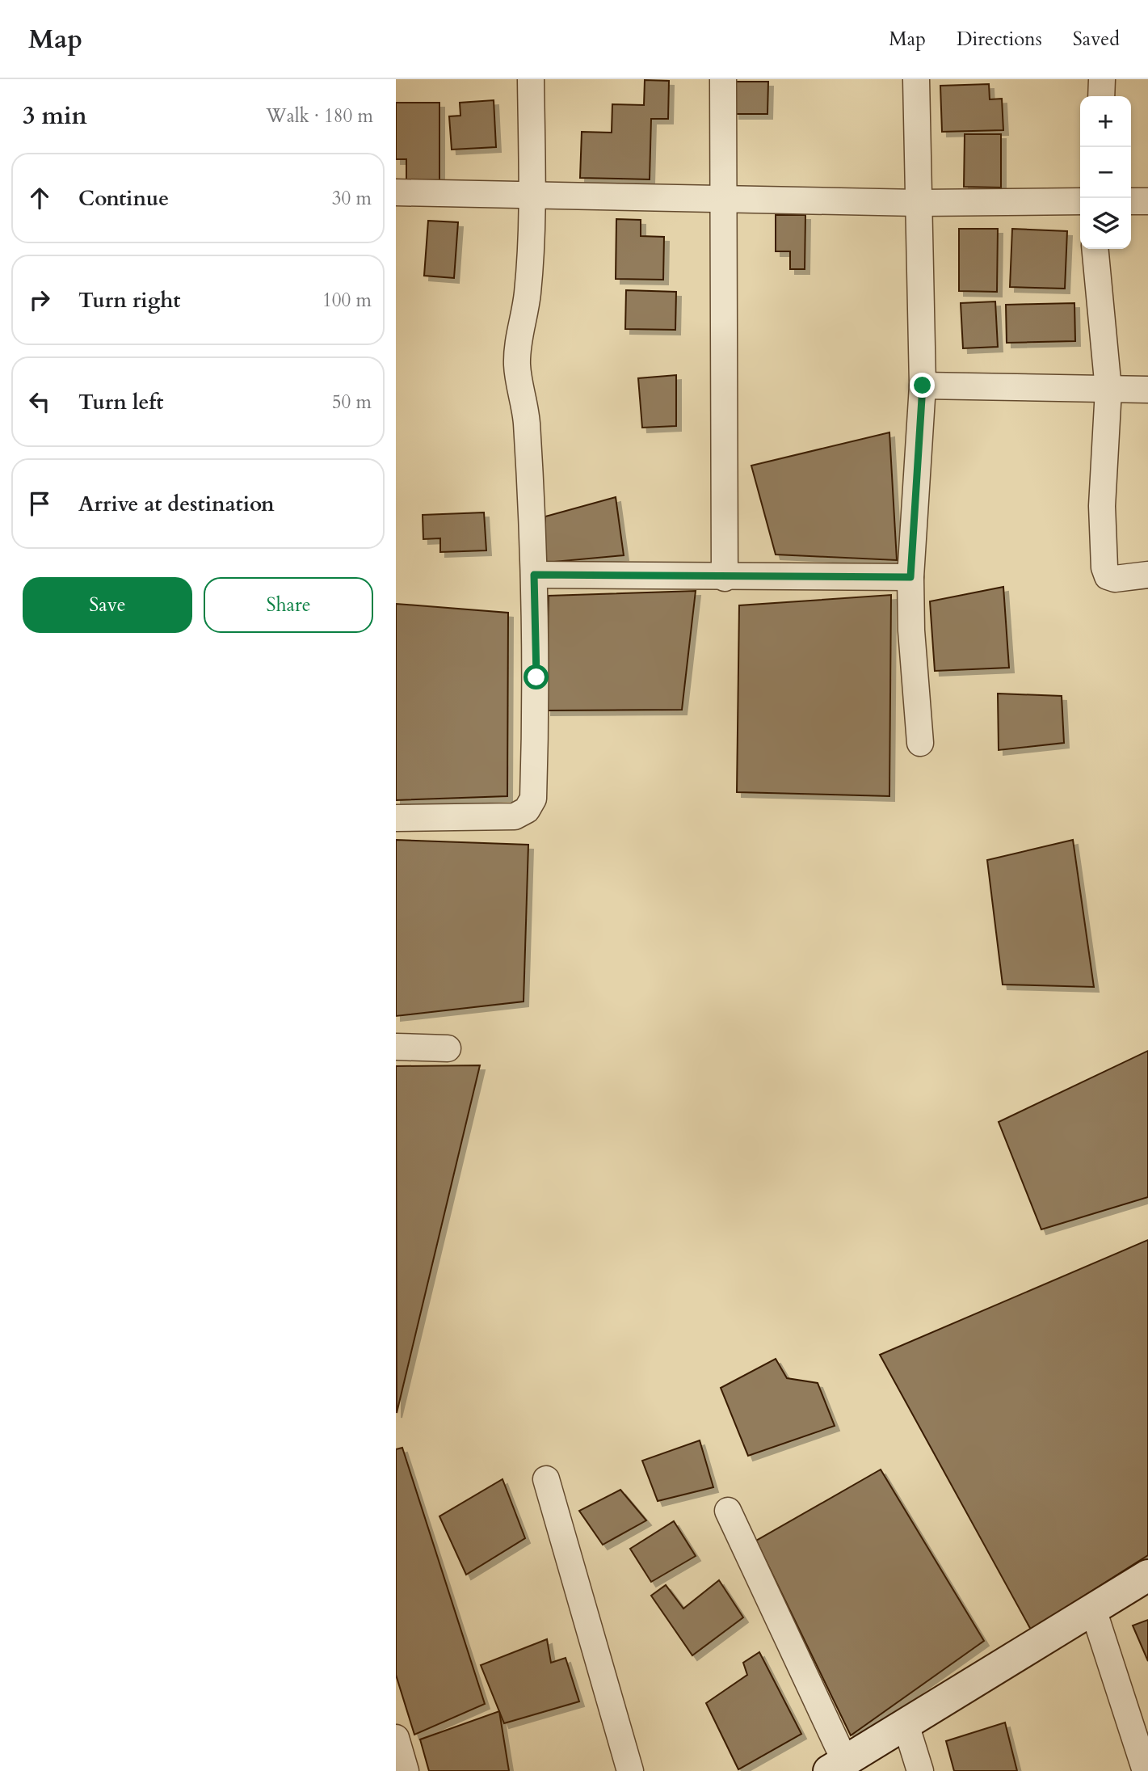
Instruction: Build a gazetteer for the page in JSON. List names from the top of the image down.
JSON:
{
  "page": {
    "header": "Map",
    "nav": ["Map", "Directions", "Saved"],
    "heading": ["3 min", "Walk · 180 m"],
    "map_buttons": ["+", "−"],
    "list": [
      ["Continue", "30 m"],
      ["Turn right", "100 m"],
      ["Turn left", "50 m"],
      "Arrive at destination"
    ],
    "buttons": ["Save", "Share"]
  }
}
